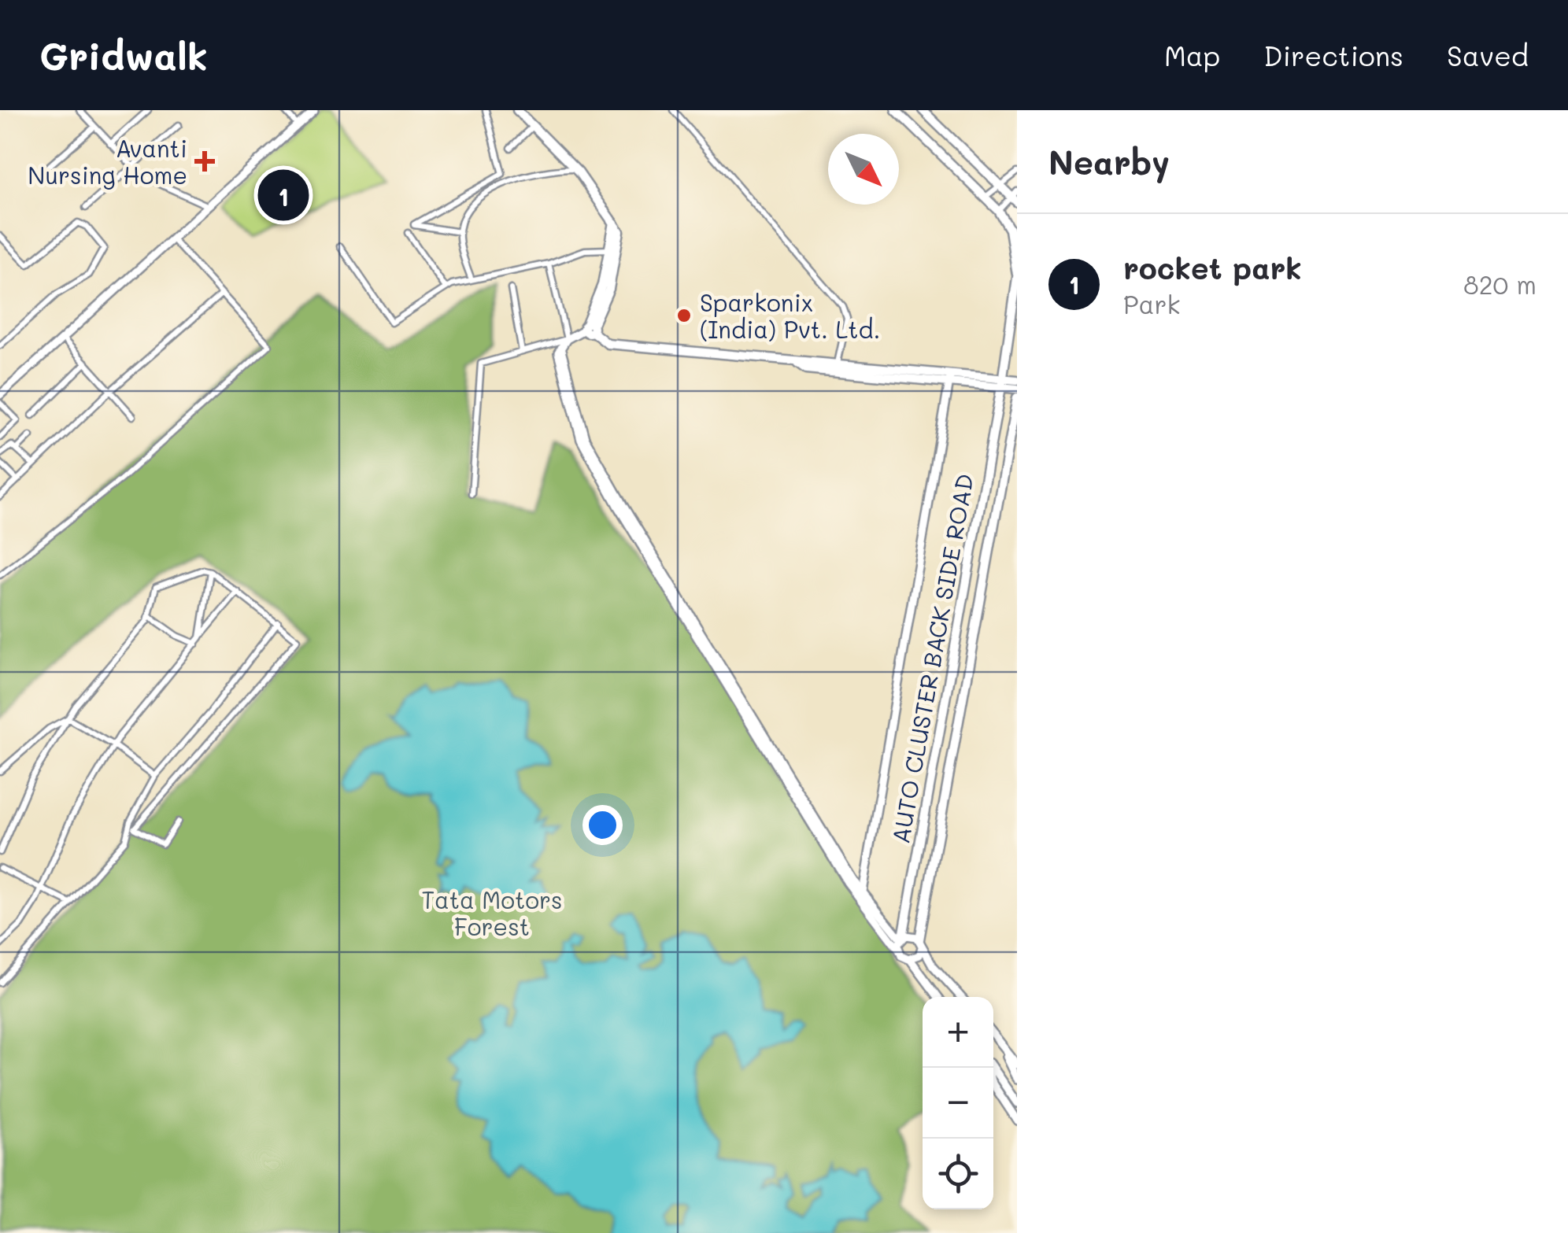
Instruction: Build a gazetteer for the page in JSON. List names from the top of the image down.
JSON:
{
  "streets": {
    "main road": ["AUTO CLUSTER BACK SIDE ROAD"]
  },
  "parks": ["Tata Motors Forest"],
  "places": {
    "health": ["Avanti Nursing Home"],
    "other": ["Sparkonix (India) Pvt. Ltd."]
  },
  "north": "bottom right",
  "page": {
    "header": "Gridwalk",
    "nav": ["Map", "Directions", "Saved"],
    "heading": "Nearby",
    "pins": "1",
    "list": [
      {
        "mark": "1",
        "name": "rocket park",
        "note": "Park",
        "value": "820 m"
      }
    ],
    "map_buttons": ["+", "−"]
  }
}
